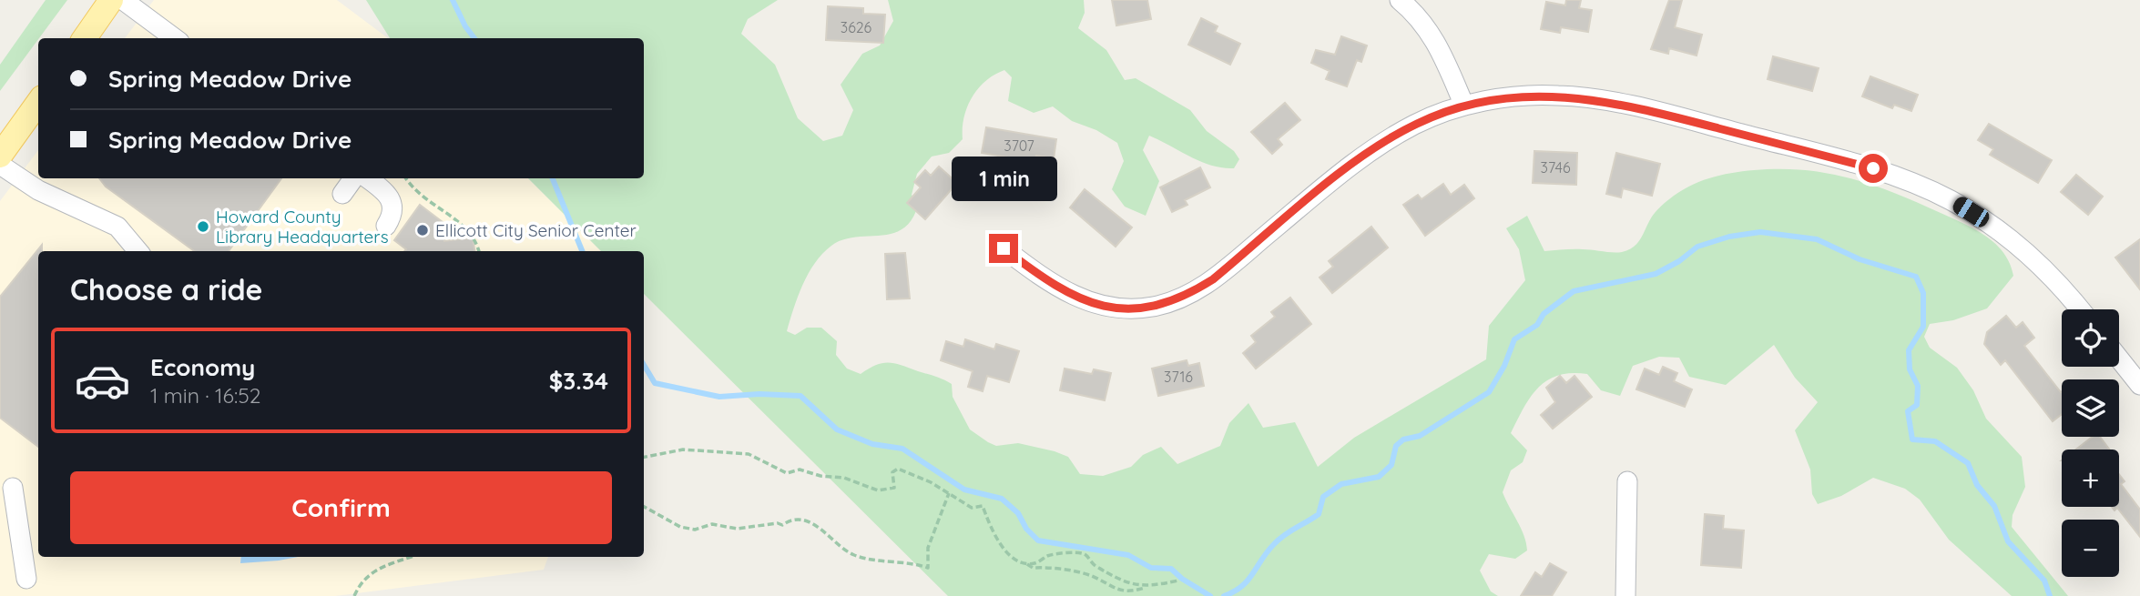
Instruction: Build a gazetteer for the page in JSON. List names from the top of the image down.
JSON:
{
  "places": ["Howard County Library Headquarters", "Ellicott City Senior Center"],
  "house_numbers": [
    "3626",
    "3707",
    "3746",
    "3716"
  ],
  "page": {
    "banner": ["Spring Meadow Drive", "Spring Meadow Drive"],
    "bubble": "1 min",
    "heading": "Choose a ride",
    "map_buttons": ["+", "−"],
    "list": [
      {
        "name": "Economy",
        "note": "1 min · 16:52",
        "value": "$3.34"
      }
    ],
    "buttons": "Confirm"
  }
}
